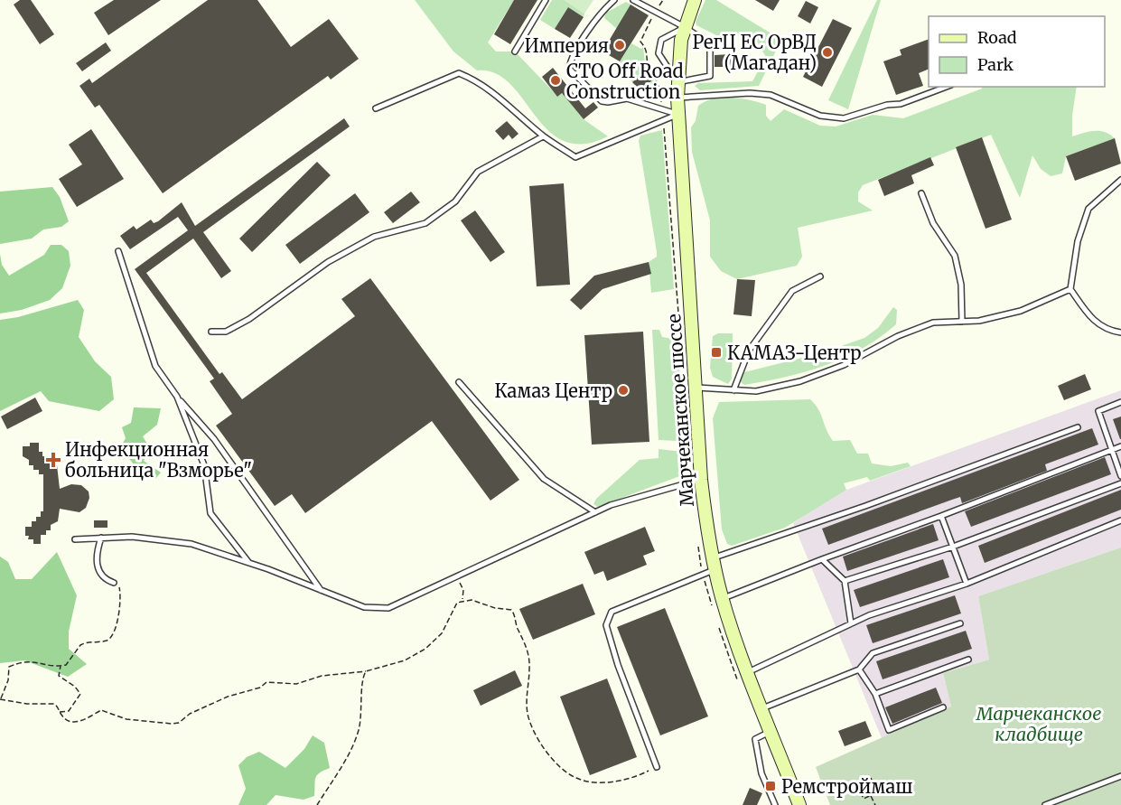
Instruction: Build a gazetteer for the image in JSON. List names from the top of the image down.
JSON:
{
  "streets": {
    "street": ["Марчеканское шоссе"]
  },
  "parks": ["Марчеканское кладбище"],
  "places": {
    "other": [
      "Империя",
      "РегЦ ЕС ОрВД (Магадан)",
      "СТО Off Road Construction",
      "Камаз Центр"
    ],
    "transit": ["КАМАЗ-Центр", "Ремстроймаш"],
    "health": ["Инфекционная больница \"Взморье\""]
  },
  "legend": ["Road", "Park"]
}
